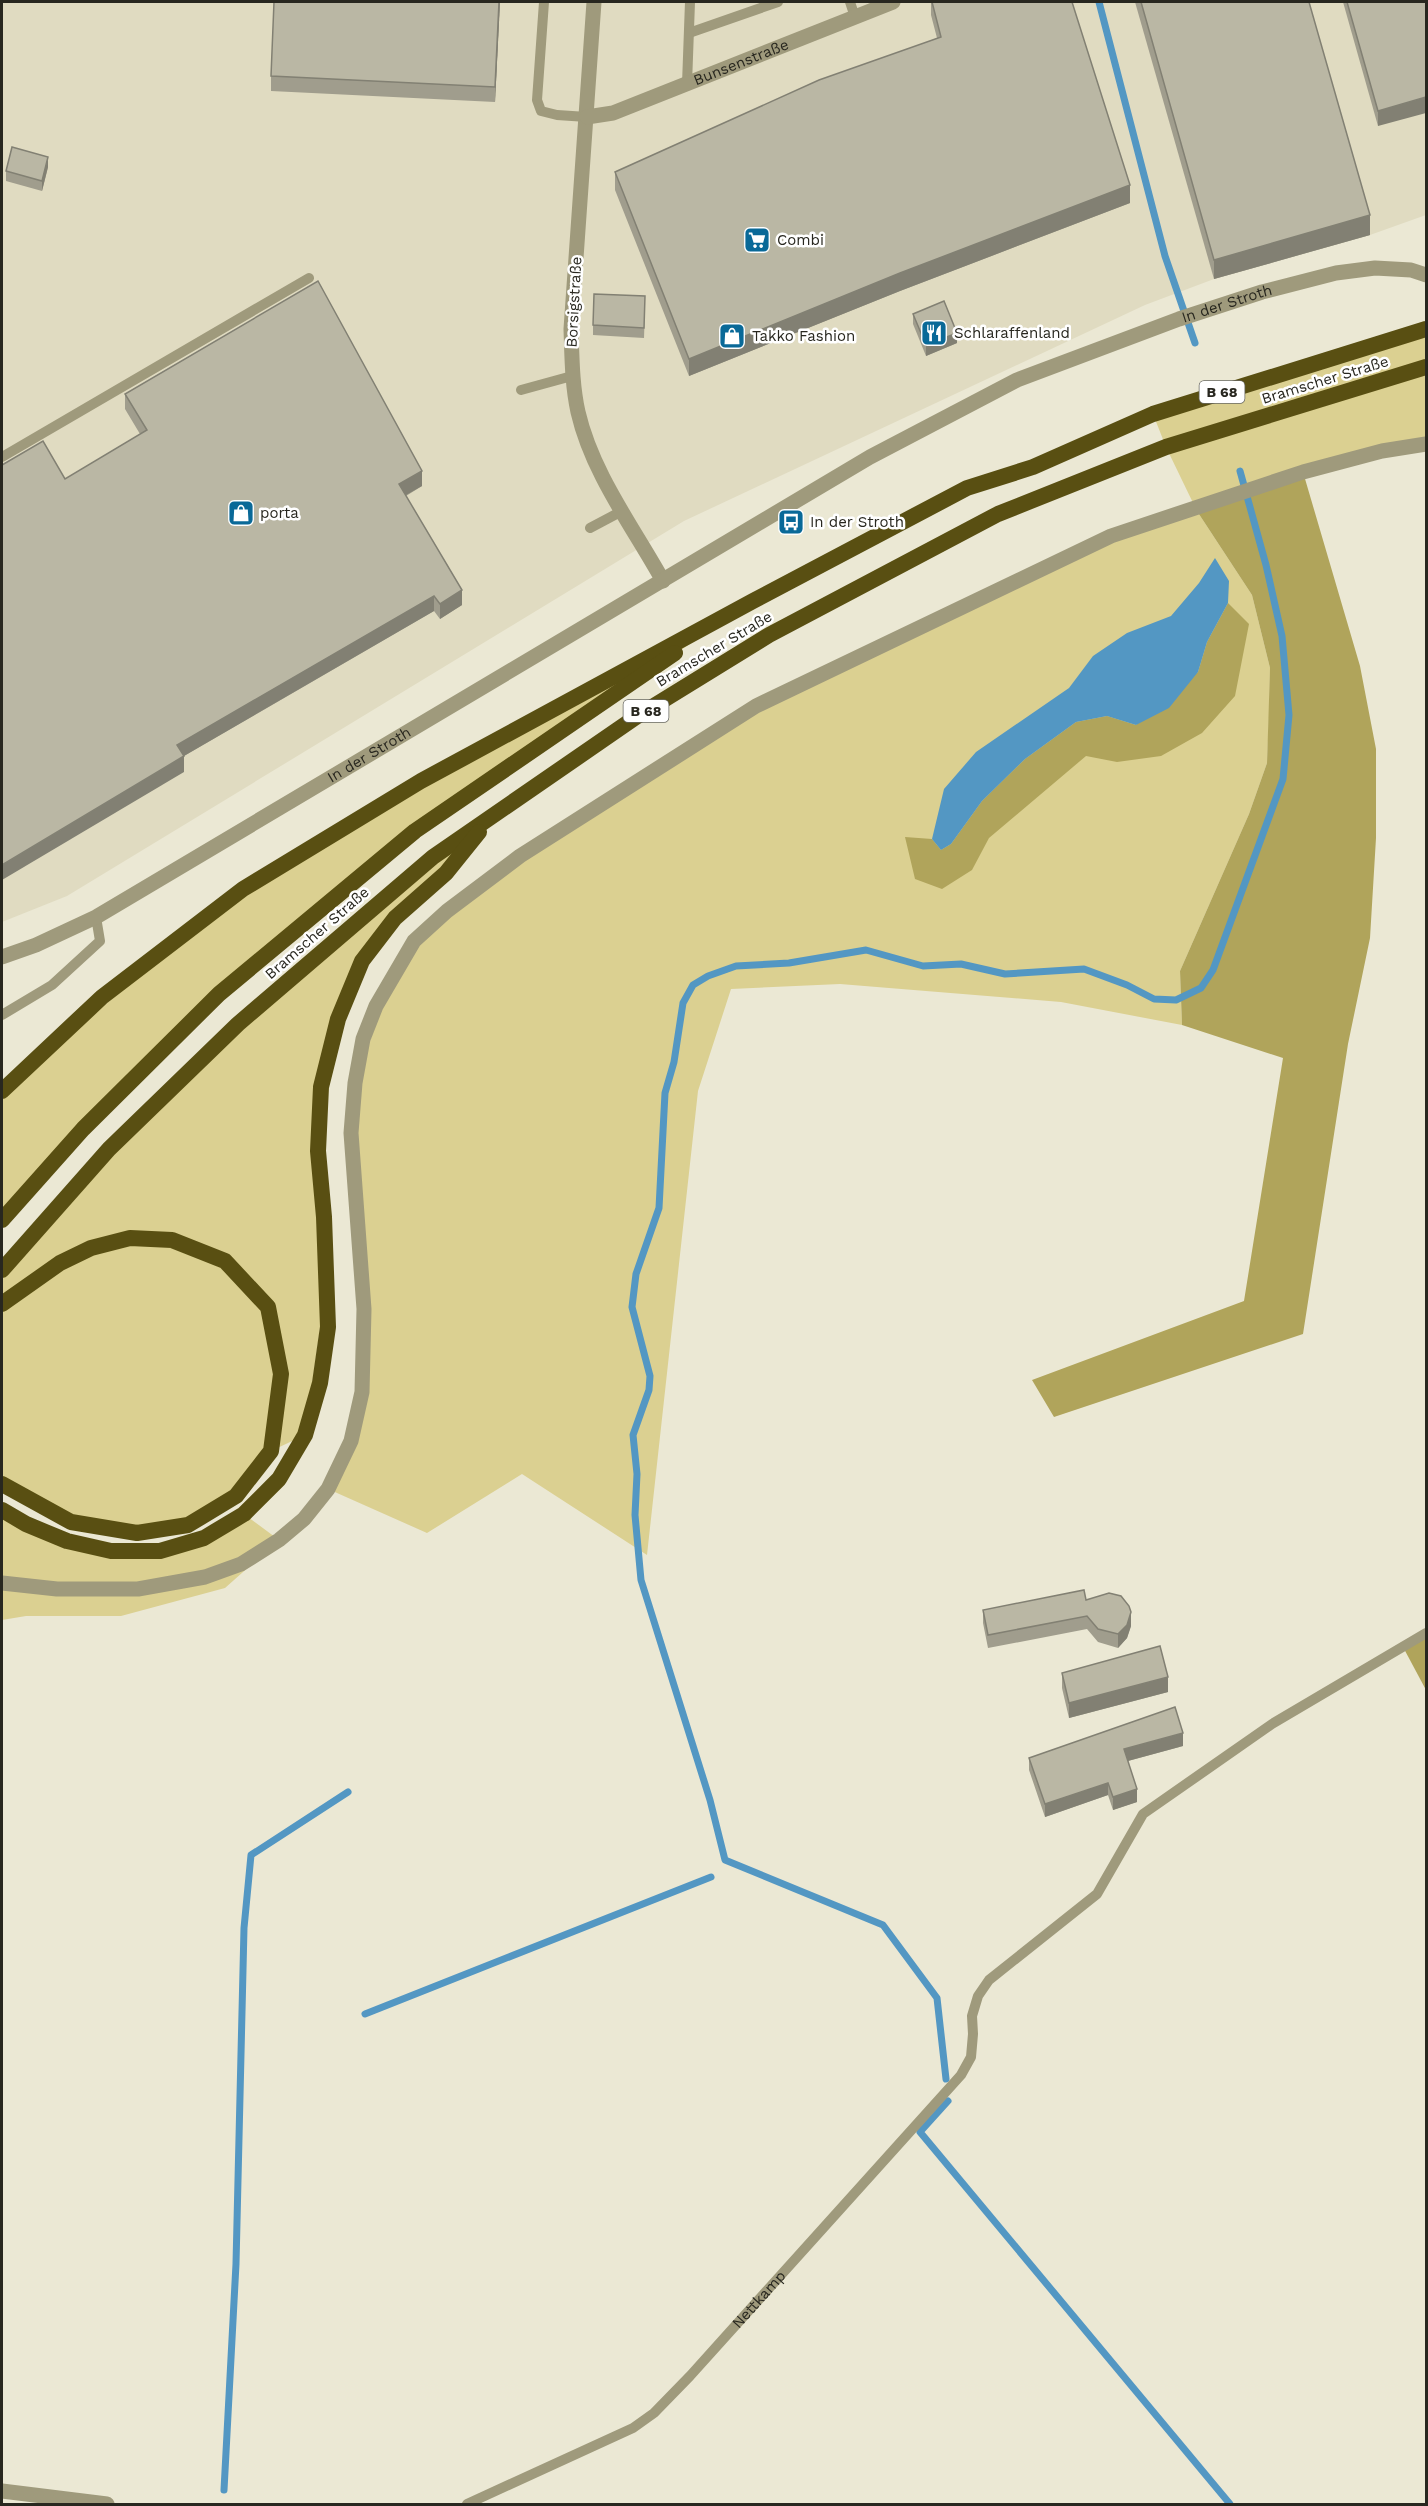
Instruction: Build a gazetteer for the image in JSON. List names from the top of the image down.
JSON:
{
  "streets": {
    "highway": ["Bramscher Straße", "B 68"],
    "street": ["Bunsenstraße", "Borsigstraße", "In der Stroth"],
    "lane": ["Nettkamp"]
  },
  "crossings": [
    ["Bunsenstraße", "Borsigstraße"],
    ["Borsigstraße", "In der Stroth"]
  ],
  "places": {
    "supermarket": ["Combi"],
    "restaurant": ["Schlaraffenland"],
    "shop": ["Takko Fashion", "porta"],
    "bus stop": ["In der Stroth"]
  }
}
